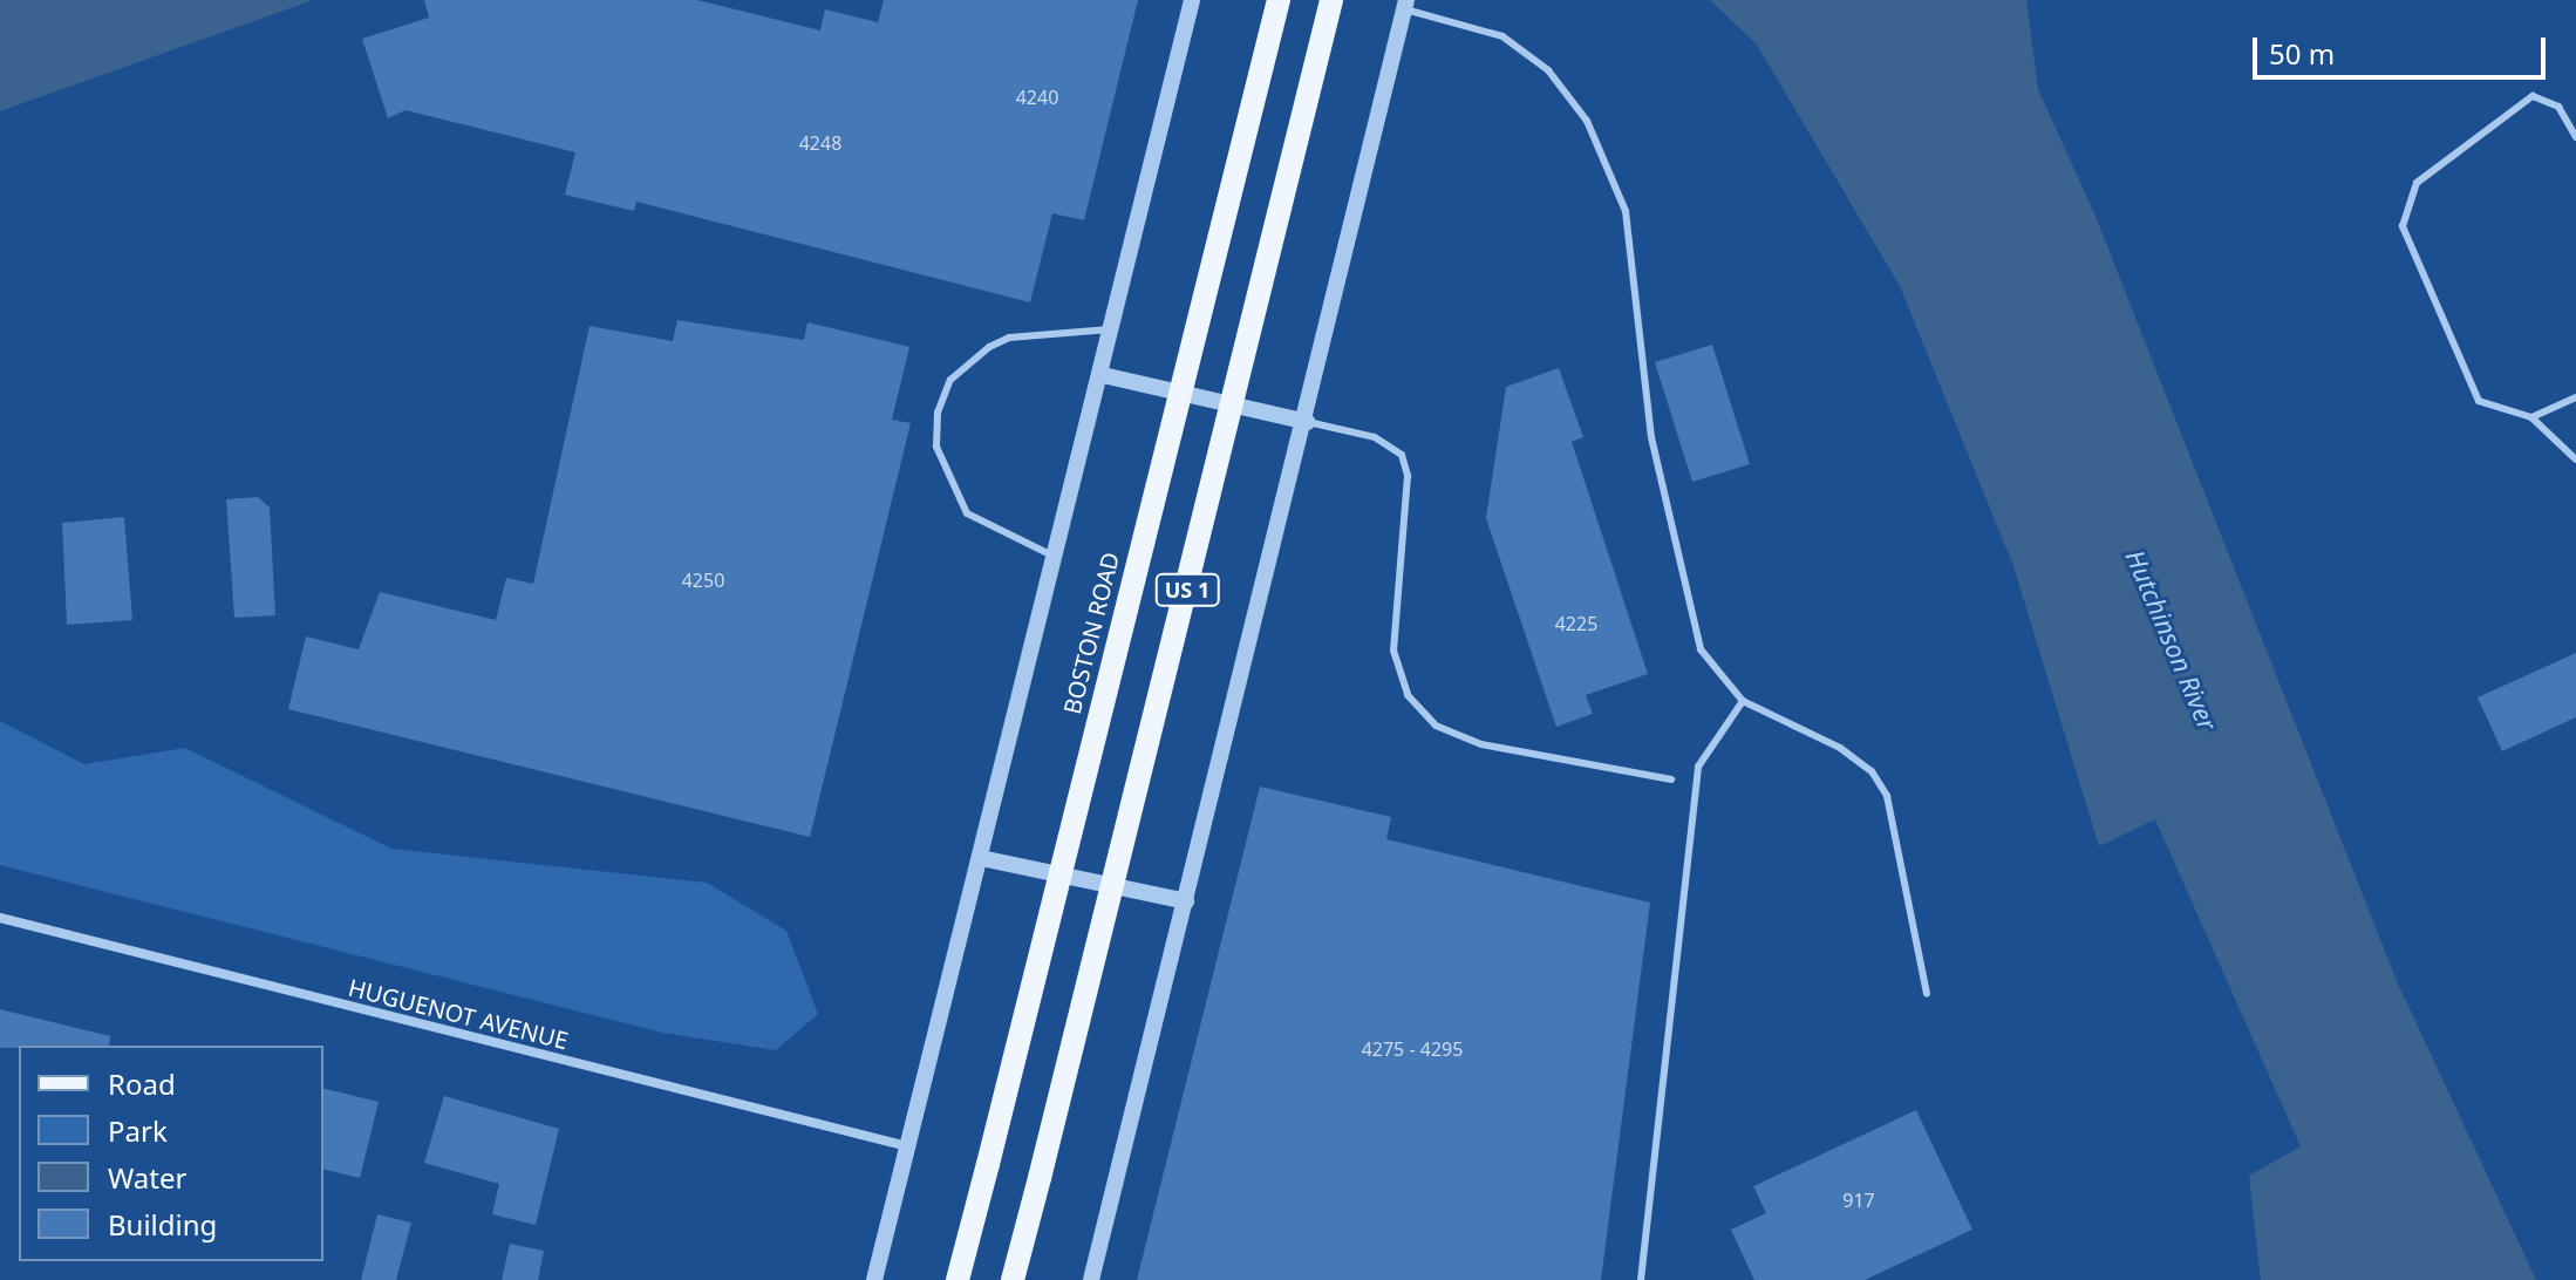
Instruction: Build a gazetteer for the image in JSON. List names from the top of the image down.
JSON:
{
  "streets": {
    "main road": ["US 1", "BOSTON ROAD"],
    "street": ["HUGUENOT AVENUE"]
  },
  "water": ["Hutchinson River"],
  "house_numbers": [
    "4240",
    "4248",
    "4250",
    "4225",
    "4275 - 4295",
    "917"
  ],
  "legend": [
    "Road",
    "Park",
    "Water",
    "Building"
  ],
  "scale_bar": "50 m"
}
